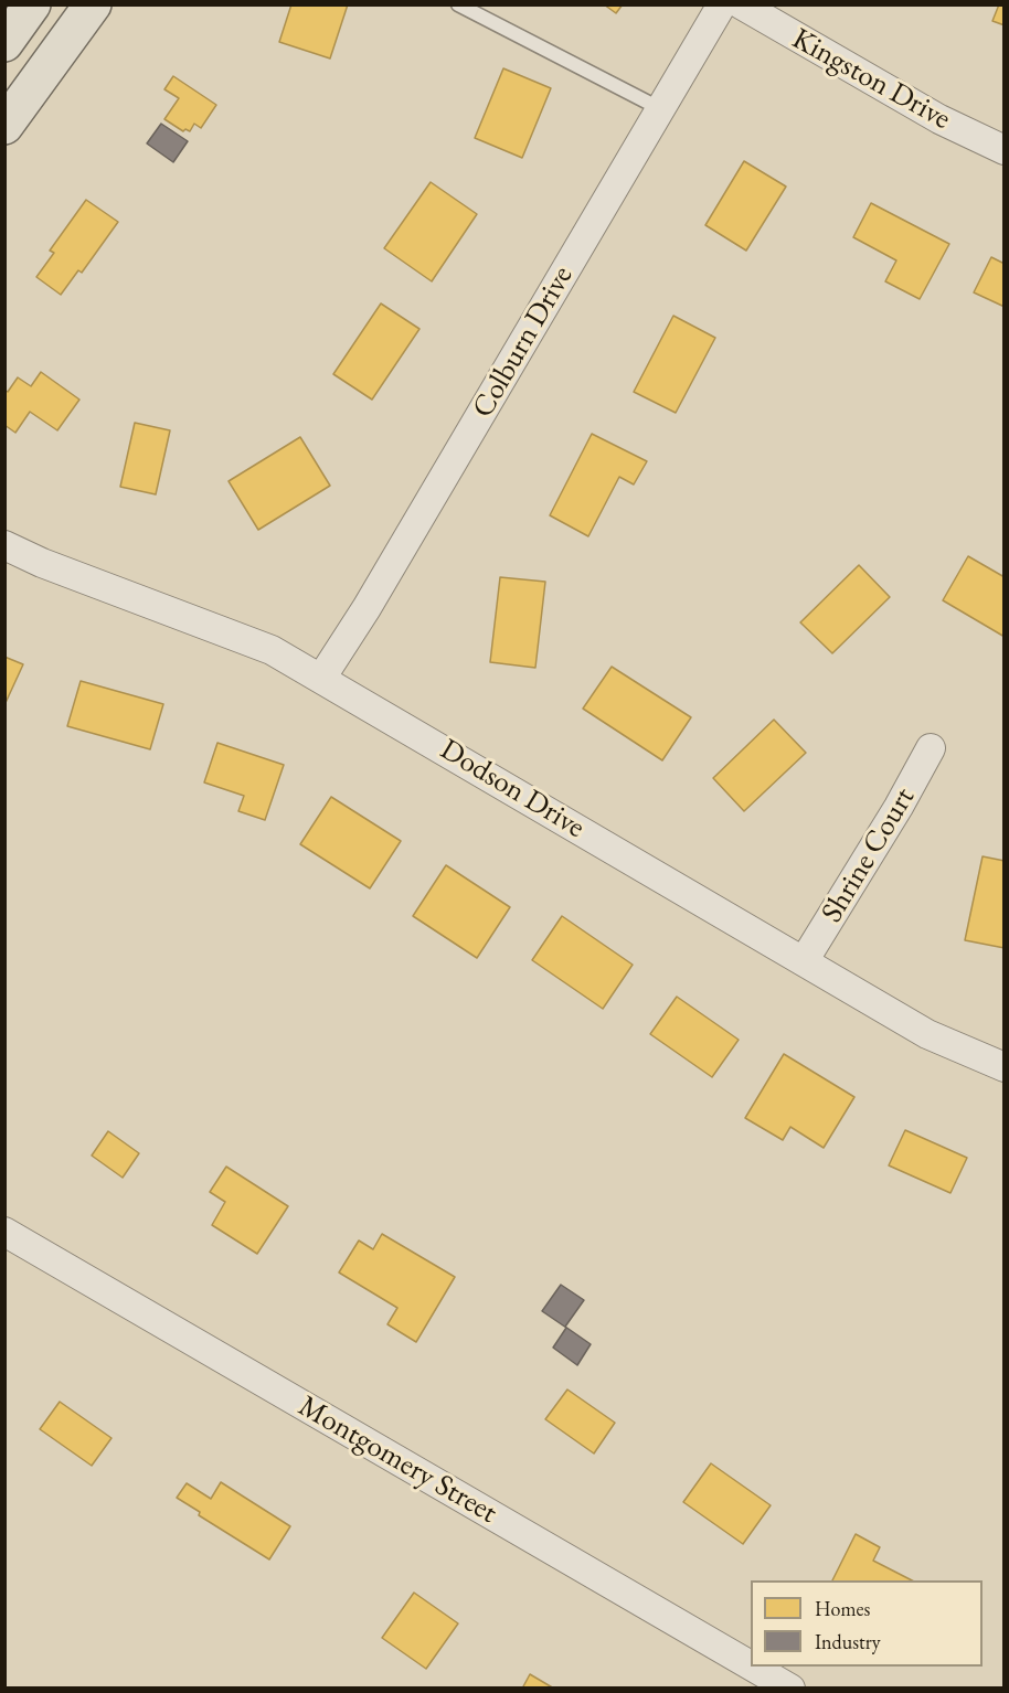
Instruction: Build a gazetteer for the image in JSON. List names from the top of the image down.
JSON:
{
  "streets": {
    "street": [
      "Kingston Drive",
      "Colburn Drive",
      "Dodson Drive",
      "Shrine Court",
      "Montgomery Street"
    ]
  },
  "crossings": [
    ["Colburn Drive", "Dodson Drive"],
    ["Dodson Drive", "Shrine Court"]
  ],
  "legend": ["Homes", "Industry"]
}
